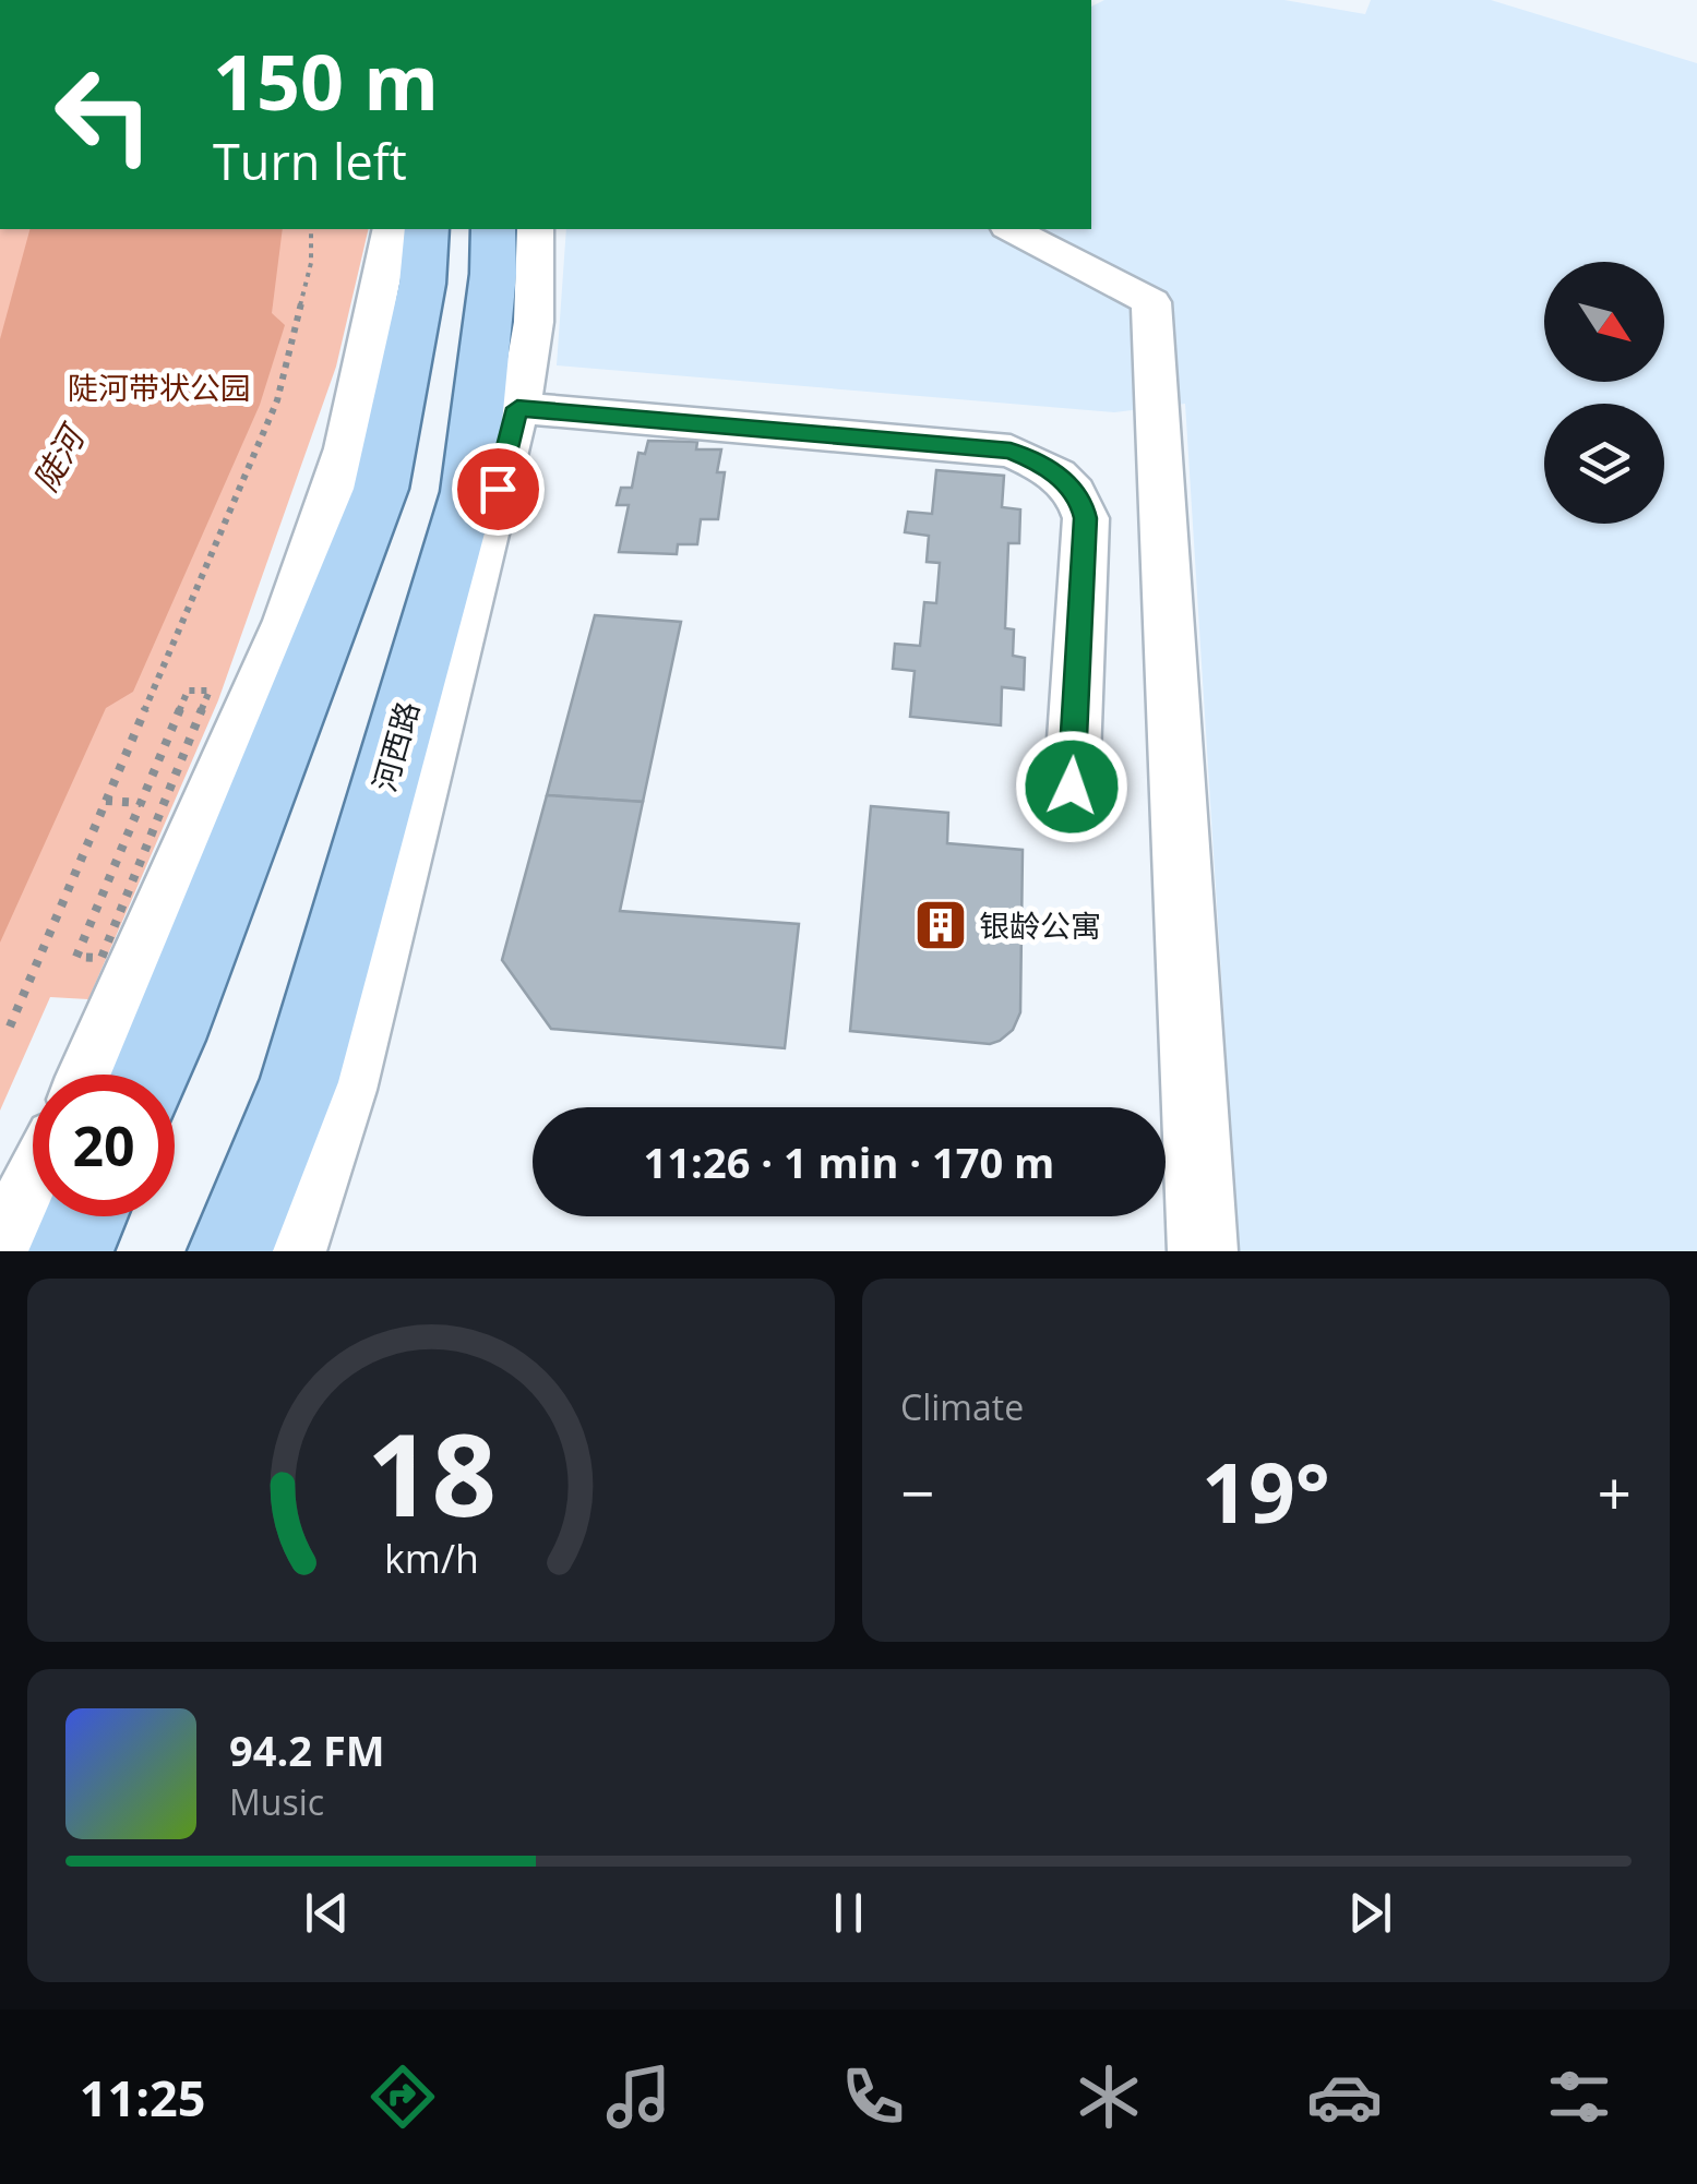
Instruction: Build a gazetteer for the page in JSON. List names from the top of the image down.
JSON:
{
  "streets": {
    "main road": ["河西路"]
  },
  "water": ["陡河"],
  "parks": ["陡河带状公园"],
  "places": {
    "building": ["银龄公寓"]
  },
  "north": "bottom right",
  "page": {
    "turn": ["150 m", "Turn left"],
    "limit": "20",
    "trip": "11:26 · 1 min · 170 m",
    "tile": "Climate",
    "heat": ["−", "19°", "+"],
    "song": ["94.2 FM", "Music"],
    "tabs": "11:25",
    "gauge": ["18", "km/h"]
  }
}
